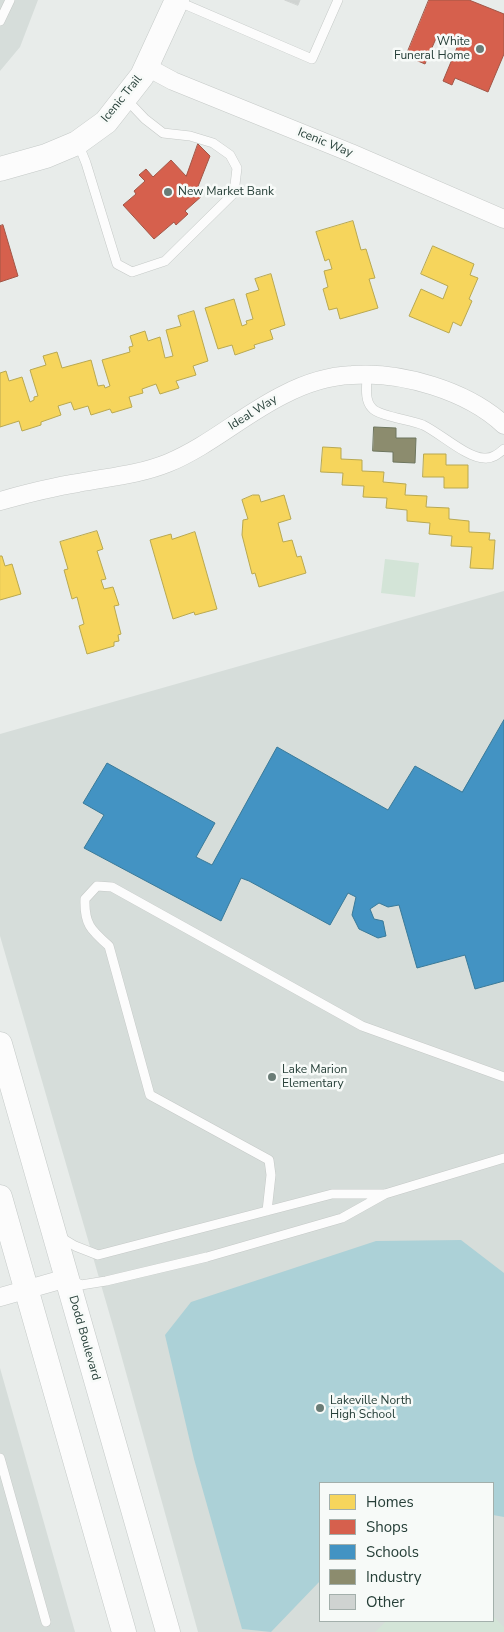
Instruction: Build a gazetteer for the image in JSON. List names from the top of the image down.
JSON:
{
  "streets": {
    "main road": ["Icenic Trail", "Dodd Boulevard"],
    "street": ["Icenic Way", "Ideal Way"]
  },
  "crossings": [
    ["Icenic Trail", "Icenic Way"]
  ],
  "places": [
    "White Funeral Home",
    "New Market Bank",
    "Lake Marion Elementary",
    "Lakeville North High School"
  ],
  "legend": [
    "Homes",
    "Shops",
    "Schools",
    "Industry",
    "Other"
  ]
}
